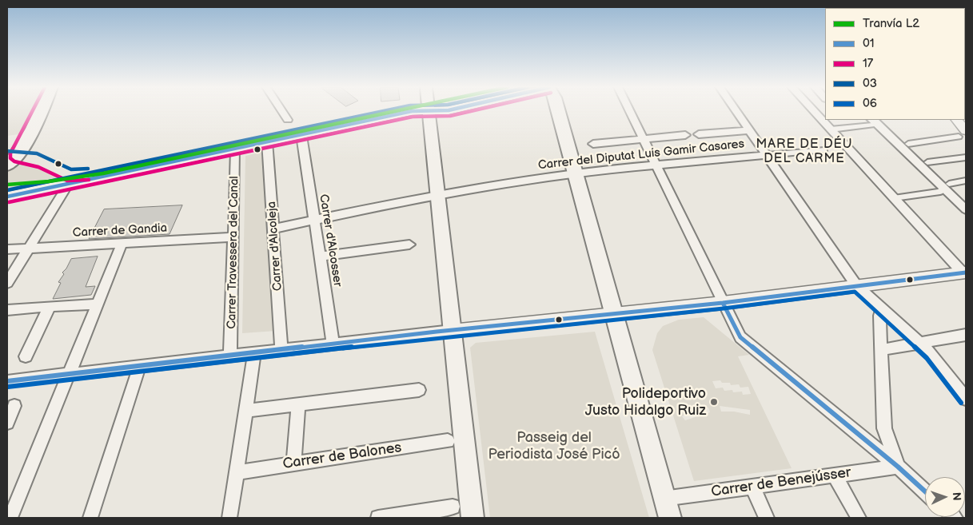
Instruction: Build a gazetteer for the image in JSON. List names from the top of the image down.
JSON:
{
  "streets": {
    "street": [
      "Carrer del Diputat Luis Gamir Casares",
      "Carrer de Gandia",
      "Carrer d'Alcosser",
      "Carrer d'Alcoleja",
      "Carrer Travessera del Canal",
      "Carrer de Balones",
      "Carrer de Benejússer"
    ]
  },
  "crossings": [
    ["Carrer del Diputat Luis Gamir Casares", "Carrer d'Alcosser"],
    ["Carrer del Diputat Luis Gamir Casares", "Carrer d'Alcoleja"],
    ["Carrer de Gandia", "Carrer Travessera del Canal"]
  ],
  "districts": ["MARE DE DÉU DEL CARME"],
  "parks": ["Passeig del Periodista José Picó"],
  "places": ["Polideportivo Justo Hidalgo Ruiz"],
  "lines": [
    "tram line L2",
    "transit line 01",
    "transit line 17",
    "transit line 03",
    "transit line 06"
  ],
  "legend": [
    "Tranvía L2",
    "01",
    "17",
    "03",
    "06"
  ],
  "north": "right"
}
